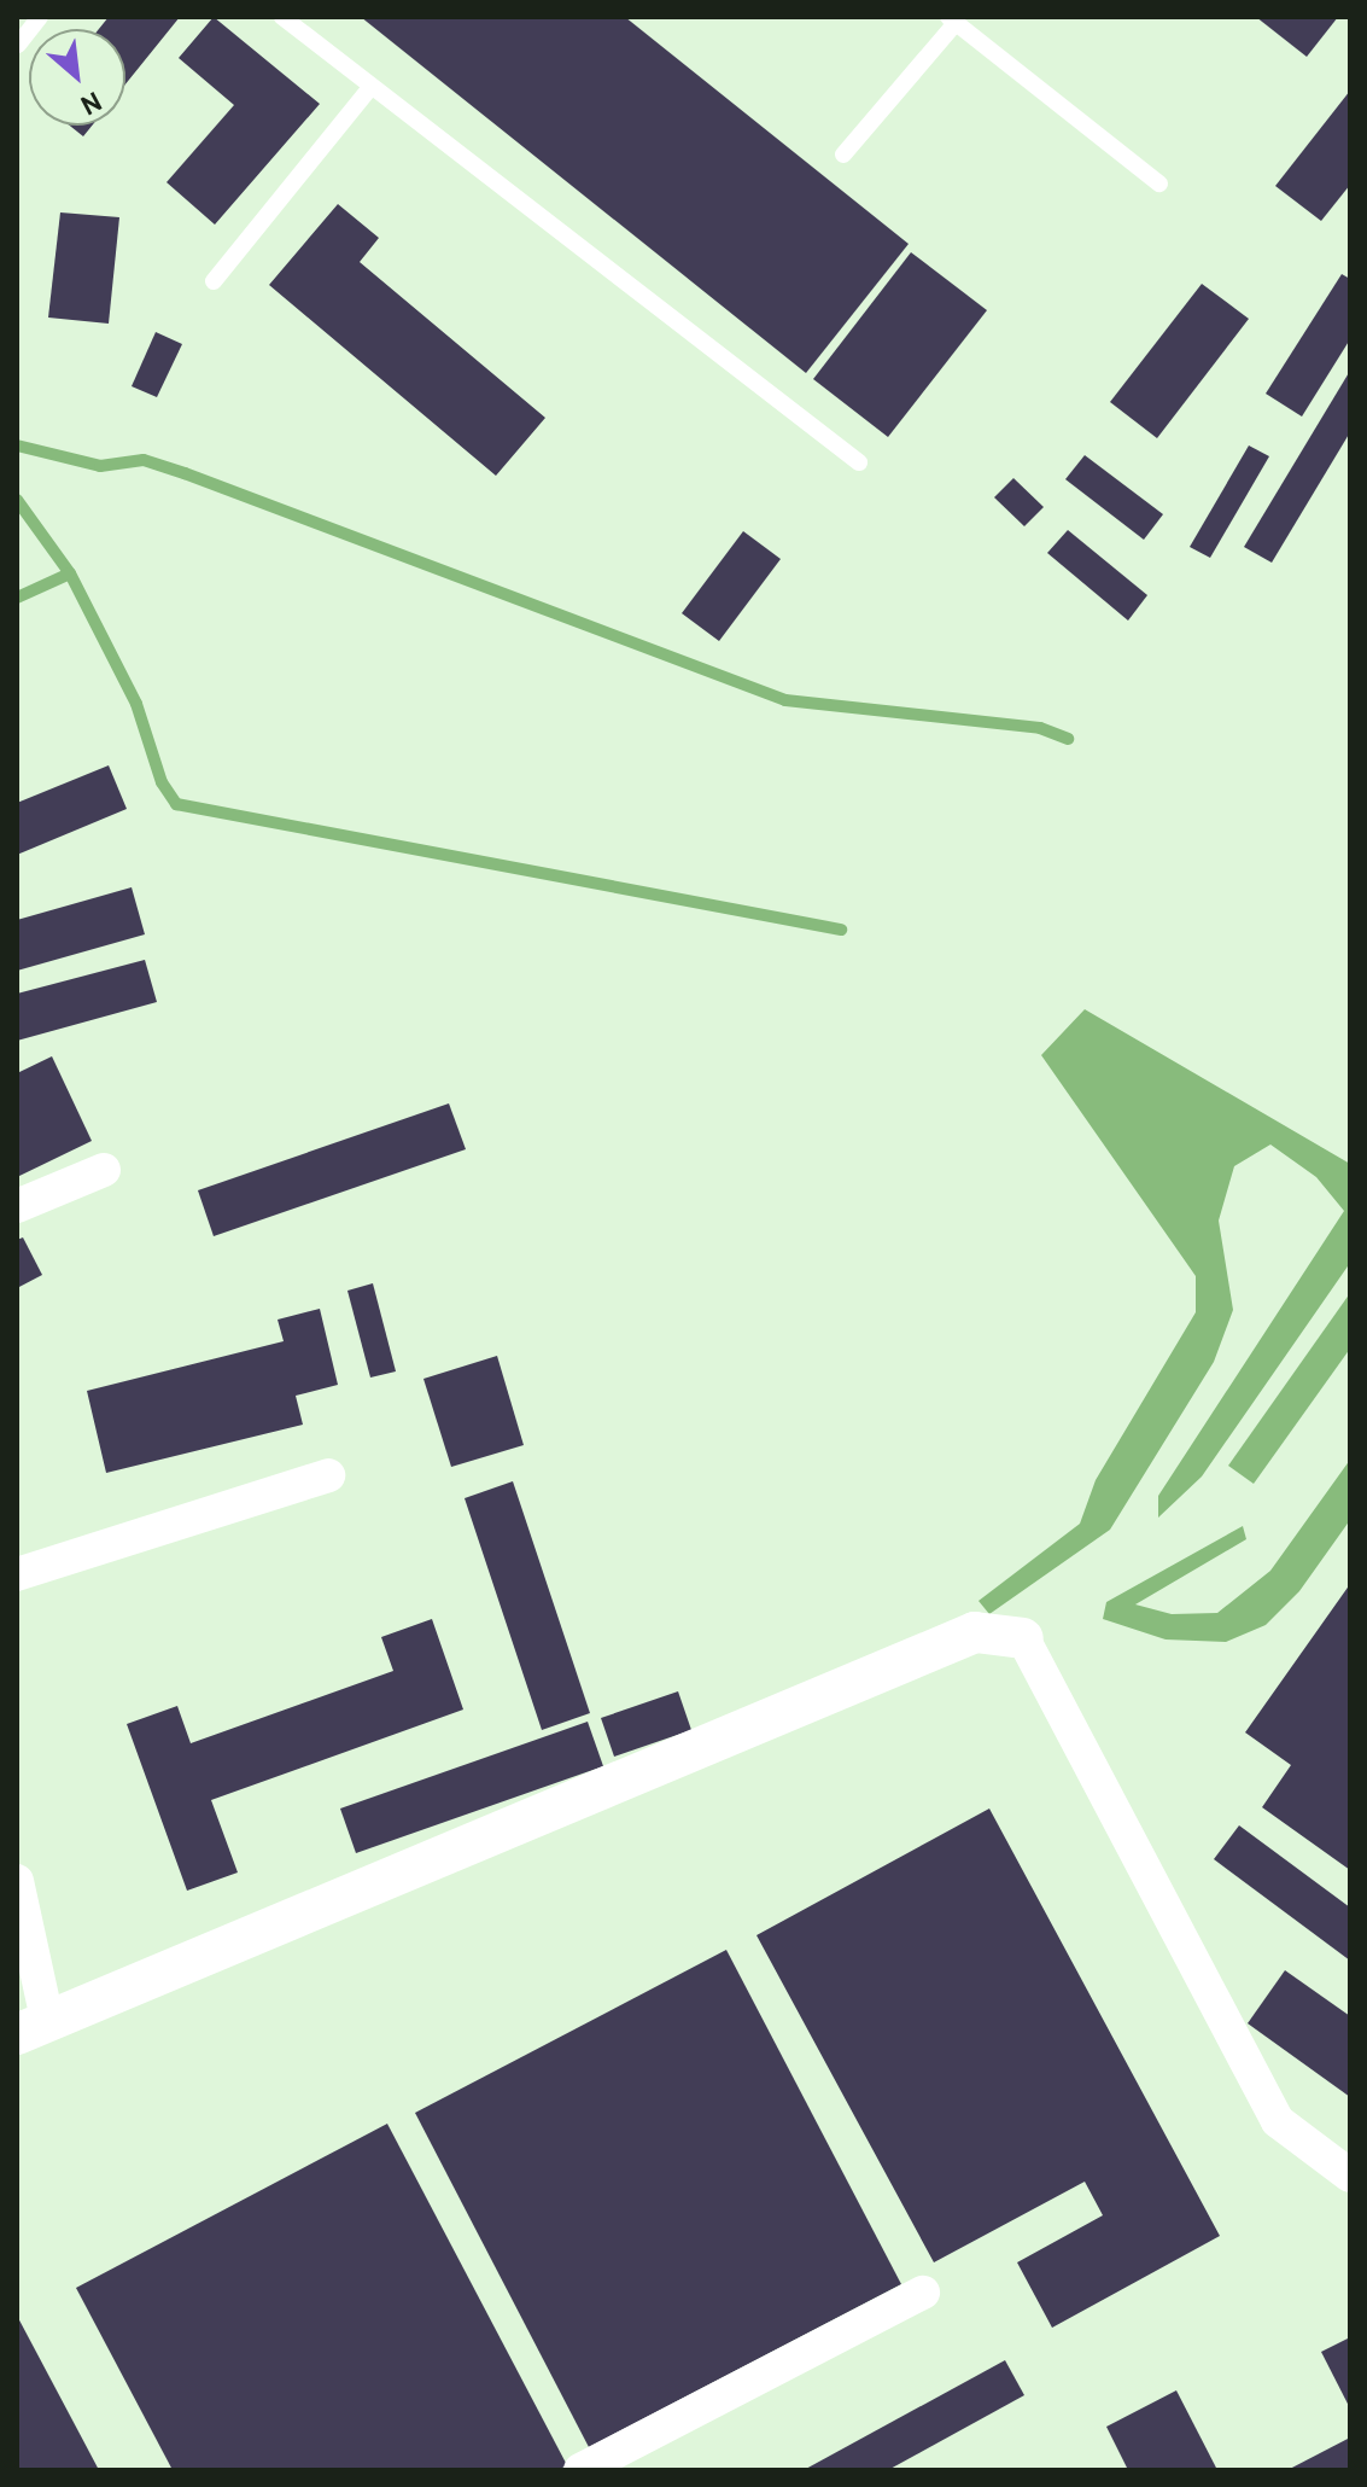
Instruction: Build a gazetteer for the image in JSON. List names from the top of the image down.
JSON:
{
  "north": "bottom right"
}
